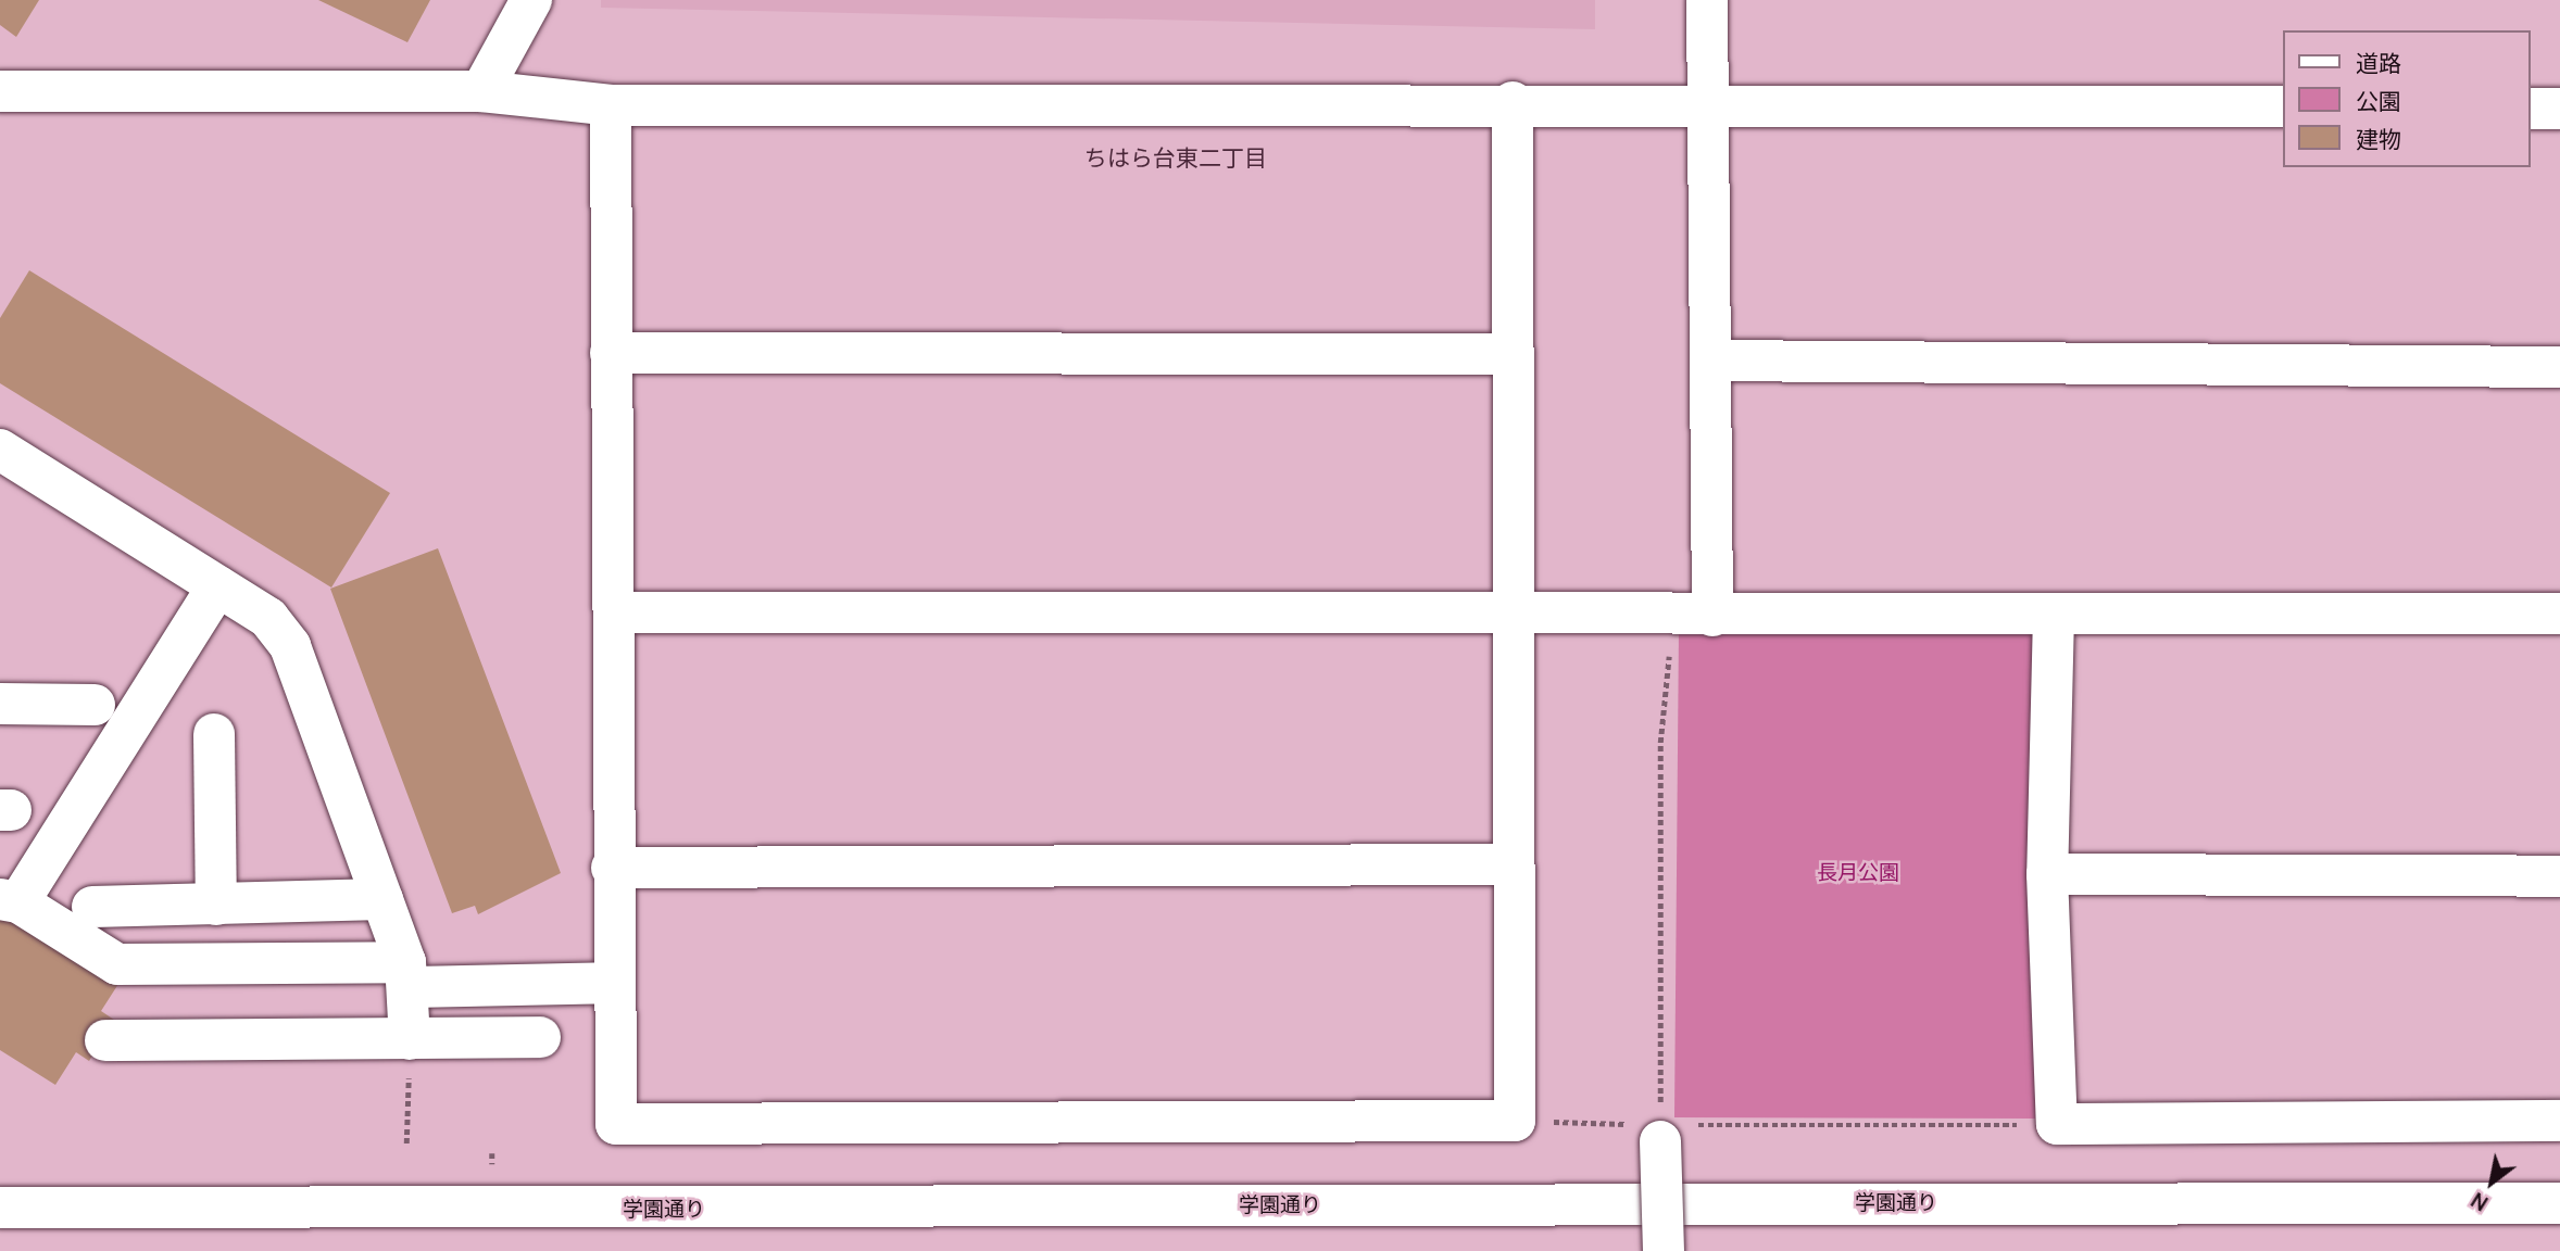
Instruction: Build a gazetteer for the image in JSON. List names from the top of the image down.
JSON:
{
  "streets": {
    "street": ["学園通り"]
  },
  "districts": ["ちはら台東二丁目"],
  "parks": ["長月公園"],
  "legend": ["道路", "公園", "建物"],
  "north": "bottom left"
}
